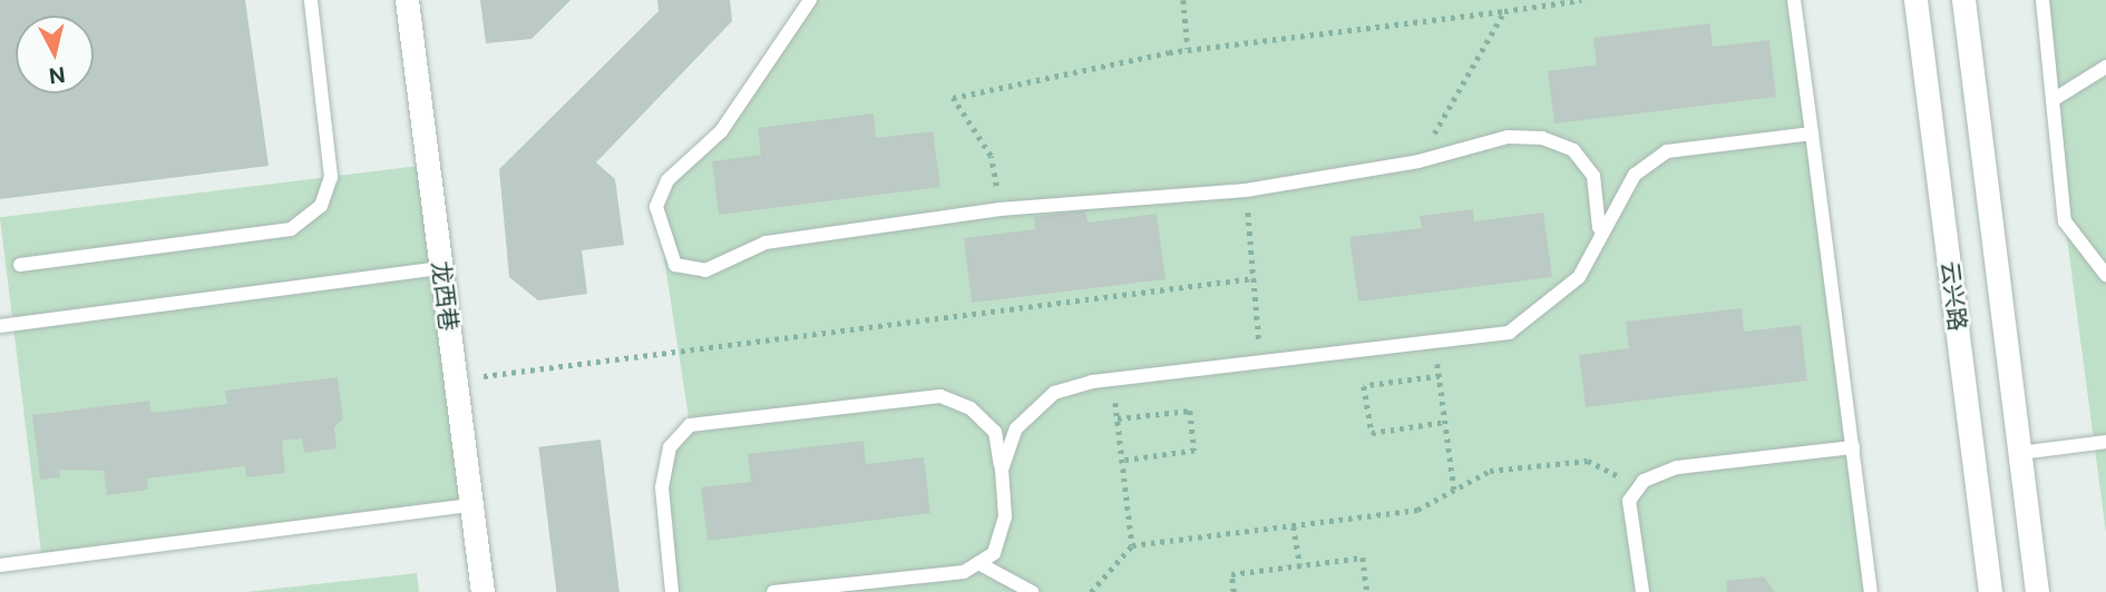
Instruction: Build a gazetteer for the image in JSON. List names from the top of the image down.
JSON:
{
  "streets": {
    "street": ["龙西巷", "云兴路"]
  },
  "north": "bottom"
}
